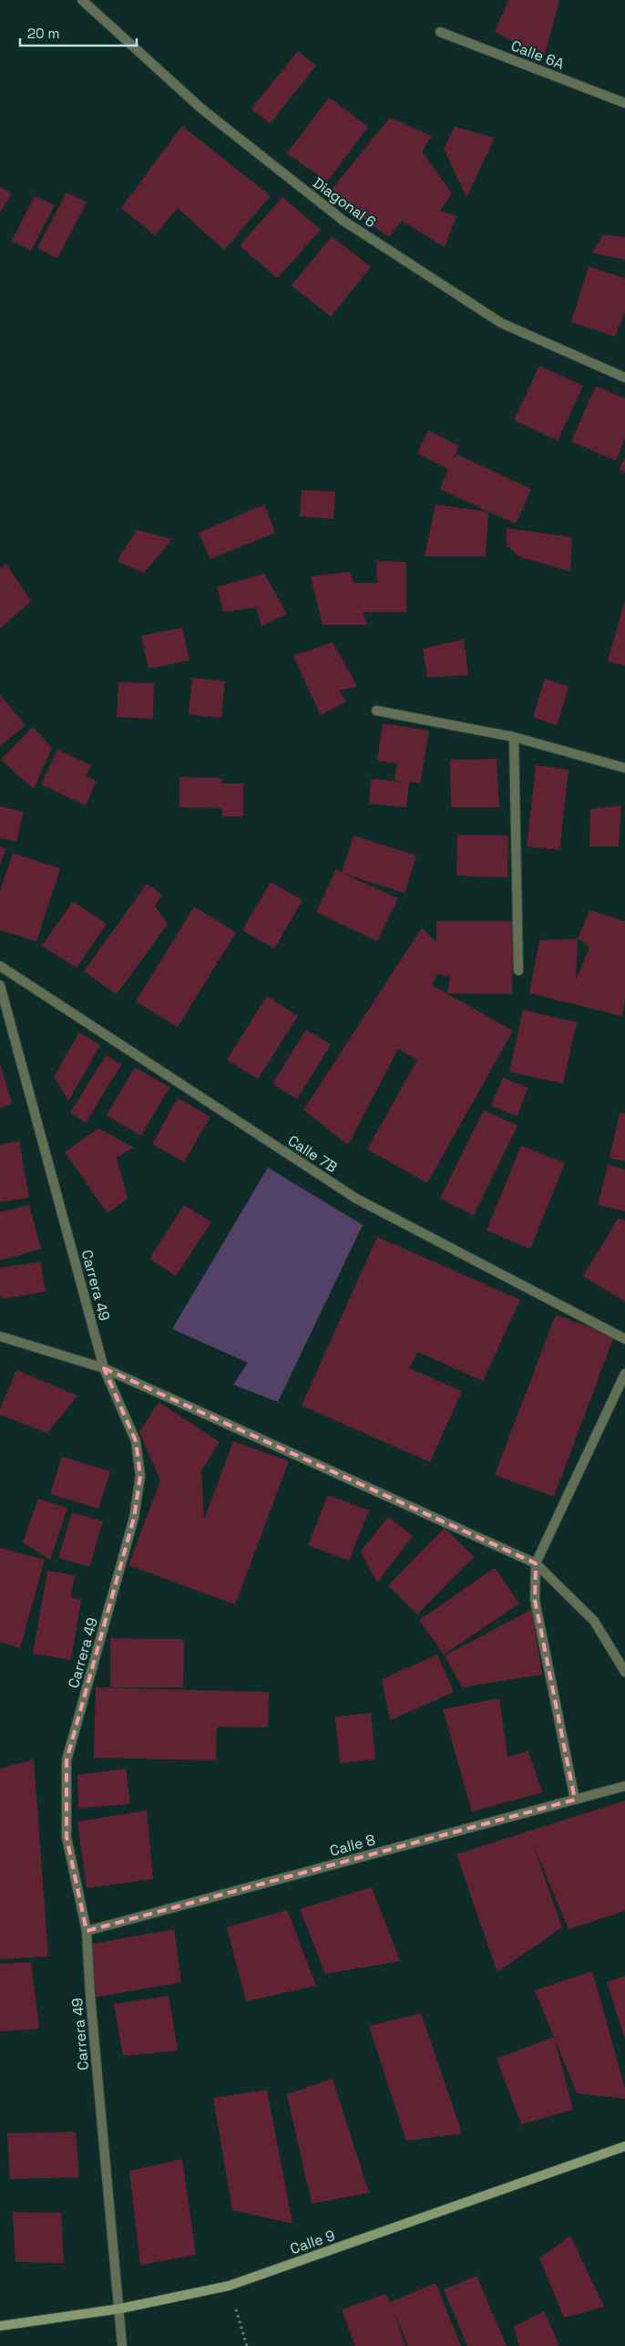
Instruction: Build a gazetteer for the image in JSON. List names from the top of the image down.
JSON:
{
  "streets": {
    "street": [
      "Calle 6A",
      "Diagonal 6",
      "Calle 7B",
      "Carrera 49",
      "Calle 8",
      "Calle 9"
    ]
  },
  "crossings": [
    ["Carrera 49", "Calle 8"],
    ["Carrera 49", "Calle 9"]
  ],
  "scale_bar": "20 m"
}
